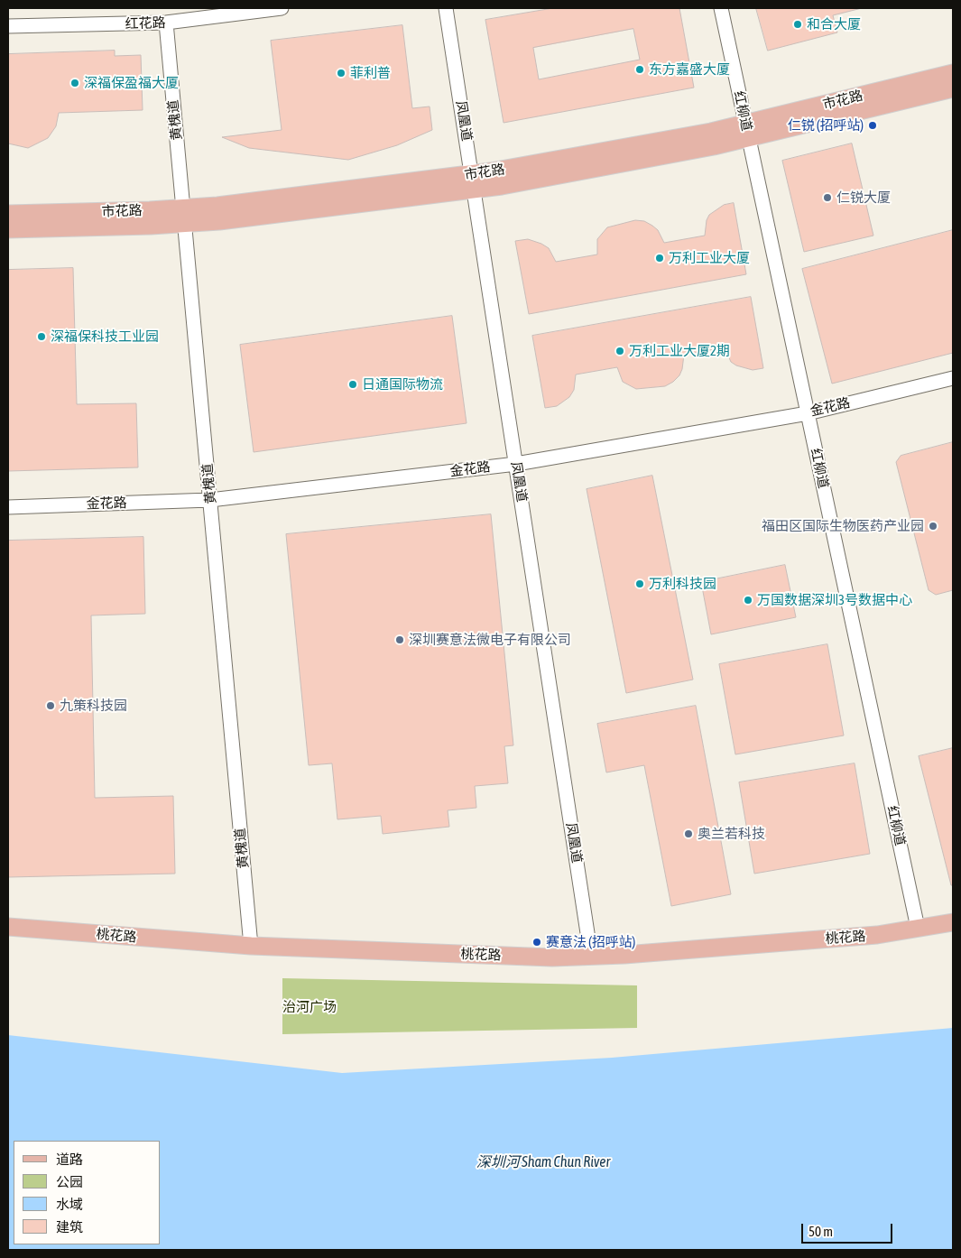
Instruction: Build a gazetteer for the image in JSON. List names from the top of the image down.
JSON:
{
  "streets": {
    "main road": ["市花路", "桃花路"],
    "street": [
      "红花路",
      "红柳道",
      "黄槐道",
      "凤凰道",
      "金花路"
    ]
  },
  "crossings": [
    ["红花路", "黄槐道"],
    ["市花路", "红柳道"],
    ["市花路", "黄槐道"],
    ["市花路", "凤凰道"],
    ["红柳道", "金花路"],
    ["红柳道", "桃花路"],
    ["黄槐道", "金花路"],
    ["黄槐道", "桃花路"],
    ["凤凰道", "金花路"],
    ["凤凰道", "桃花路"]
  ],
  "water": ["深圳河 Sham Chun River"],
  "parks": ["治河广场"],
  "places": [
    "和合大厦",
    "东方嘉盛大厦",
    "菲利普",
    "深福保盈福大厦",
    "仁锐 (招呼站)",
    "仁锐大厦",
    "万利工业大厦",
    "深福保科技工业园",
    "万利工业大厦2期",
    "日通国际物流",
    "福田区国际生物医药产业园",
    "万利科技园",
    "万国数据深圳3号数据中心",
    "深圳赛意法微电子有限公司",
    "九策科技园",
    "奥兰若科技",
    "赛意法 (招呼站)"
  ],
  "legend": [
    "道路",
    "公园",
    "水域",
    "建筑"
  ],
  "scale_bar": "50 m"
}
